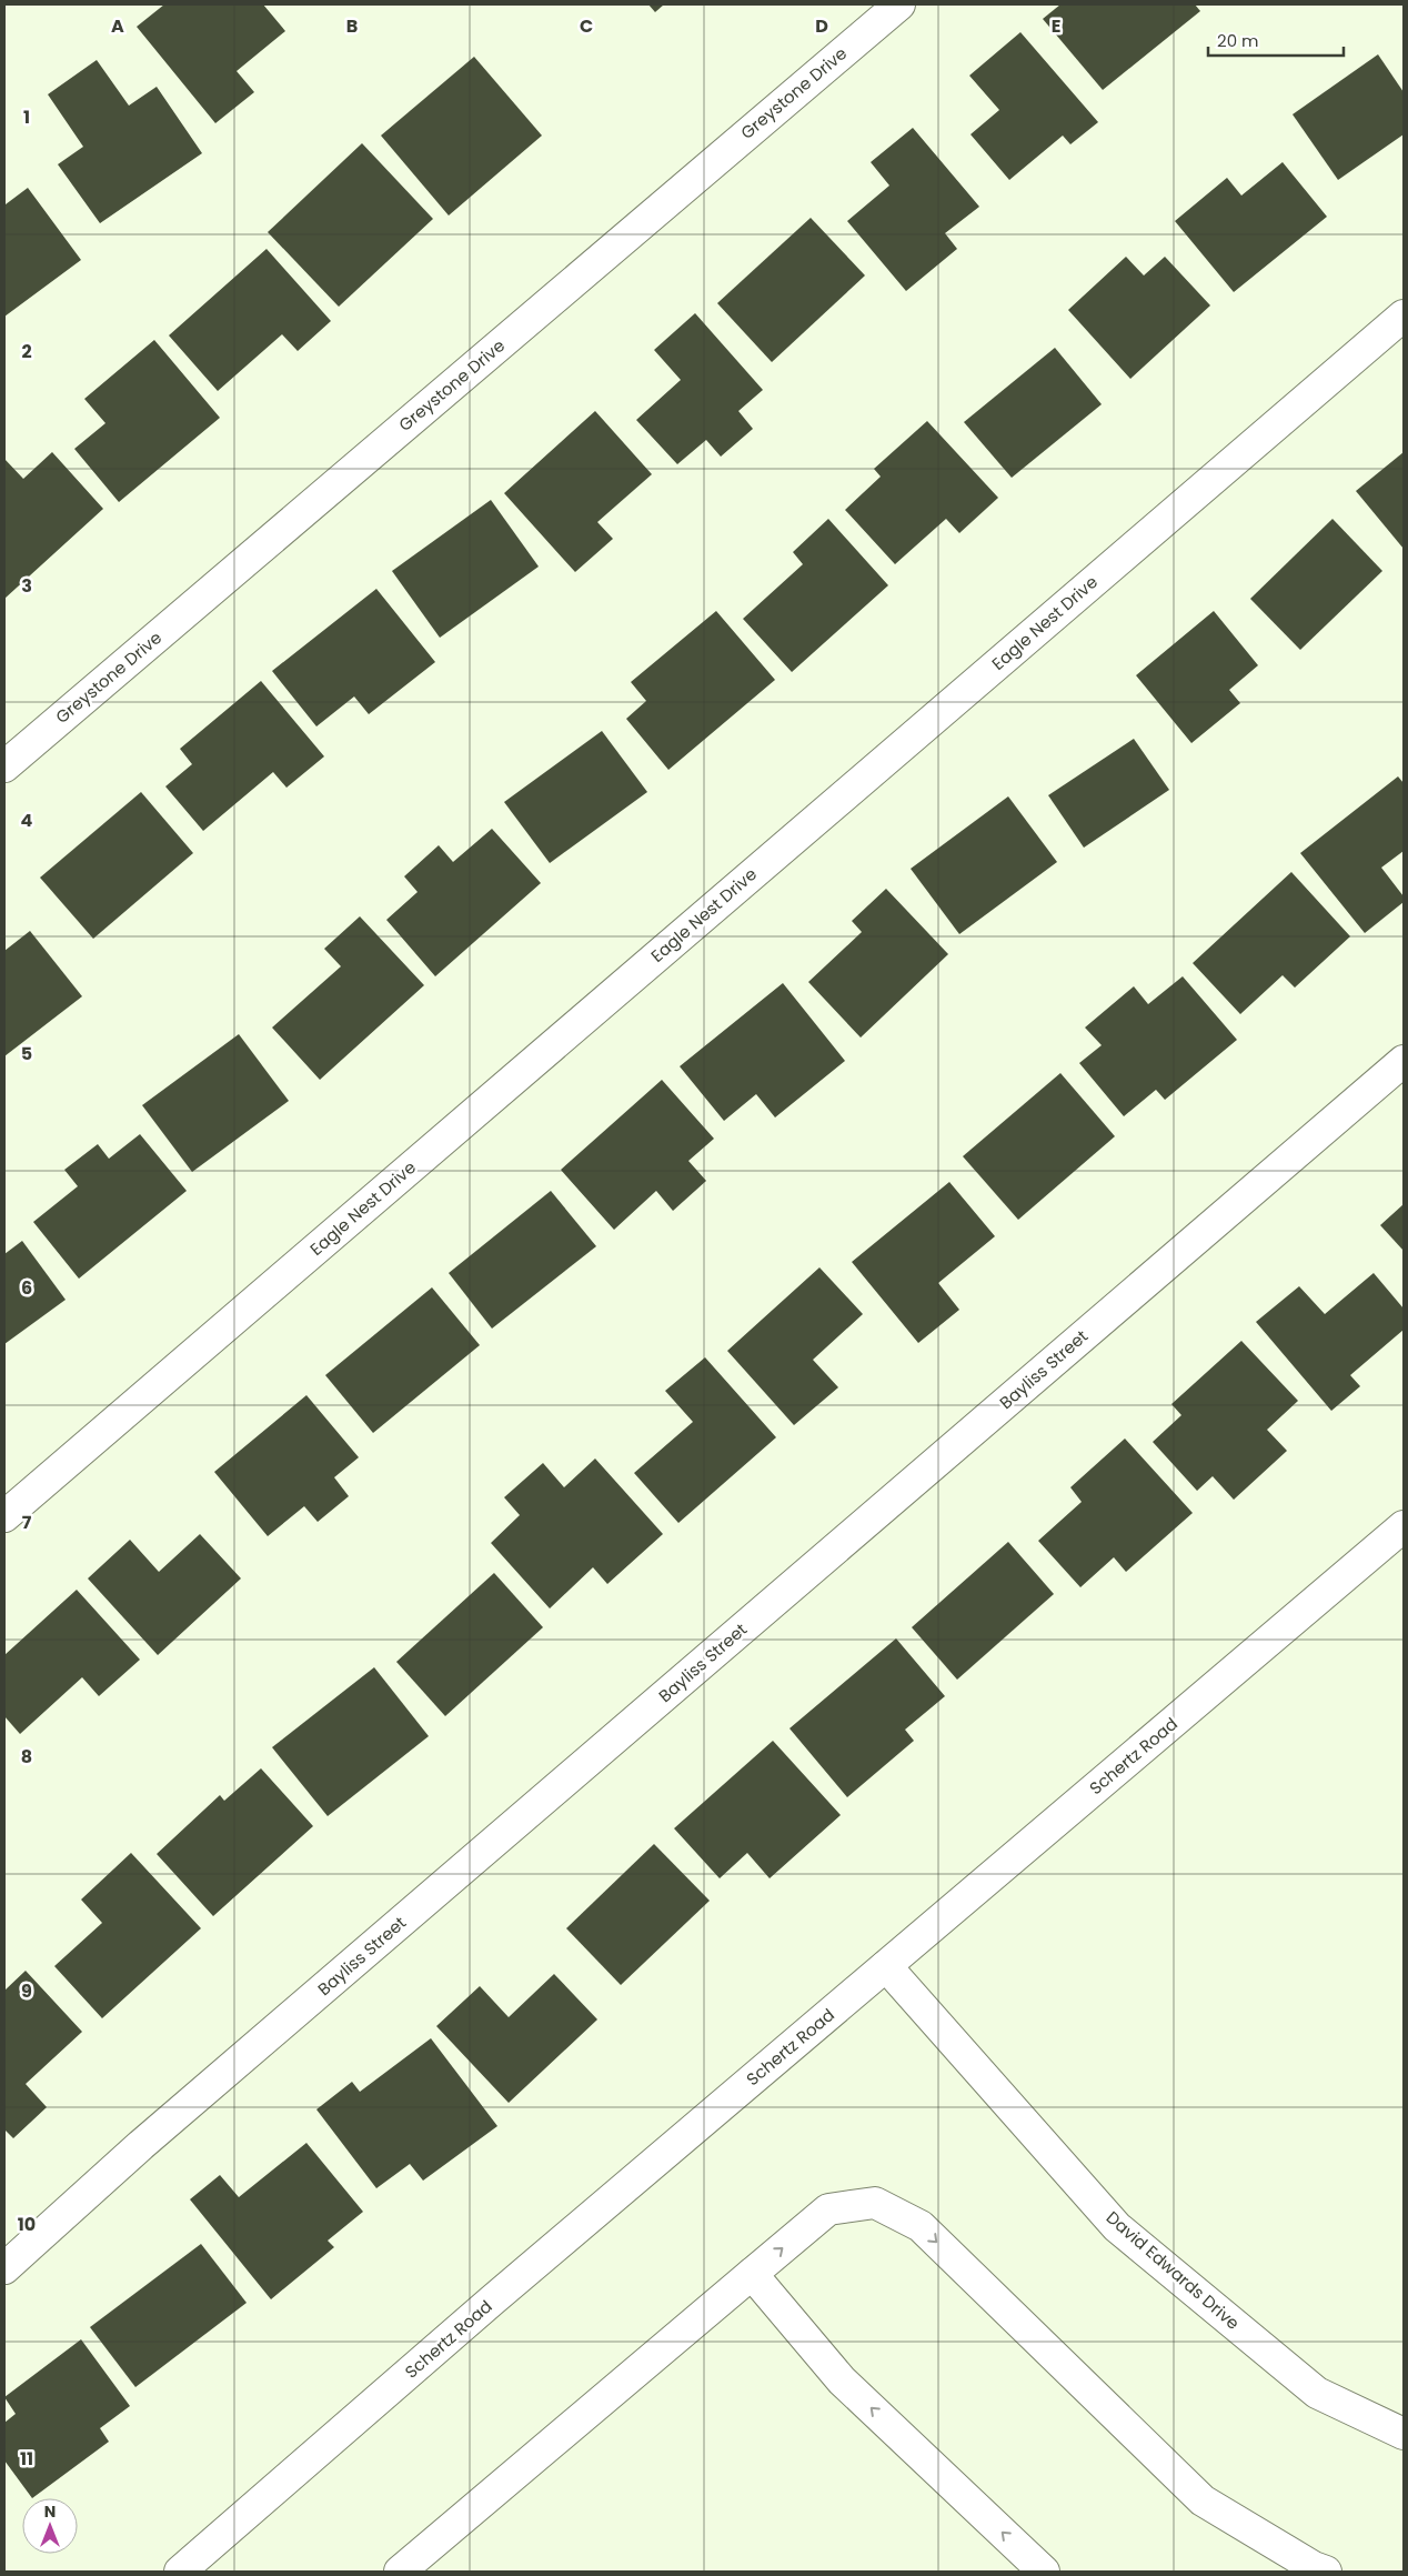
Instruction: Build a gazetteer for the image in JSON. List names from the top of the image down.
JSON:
{
  "streets": {
    "street": [
      "Greystone Drive",
      "Eagle Nest Drive",
      "Bayliss Street",
      "Schertz Road",
      "David Edwards Drive"
    ]
  },
  "crossings": [
    ["Schertz Road", "David Edwards Drive"]
  ],
  "scale_bar": "20 m",
  "north": "top",
  "grid": {
    "columns": [
      "A",
      "B",
      "C",
      "D",
      "E"
    ],
    "rows": [
      "1",
      "2",
      "3",
      "4",
      "5",
      "6",
      "7",
      "8",
      "9",
      "10",
      "11"
    ]
  }
}
